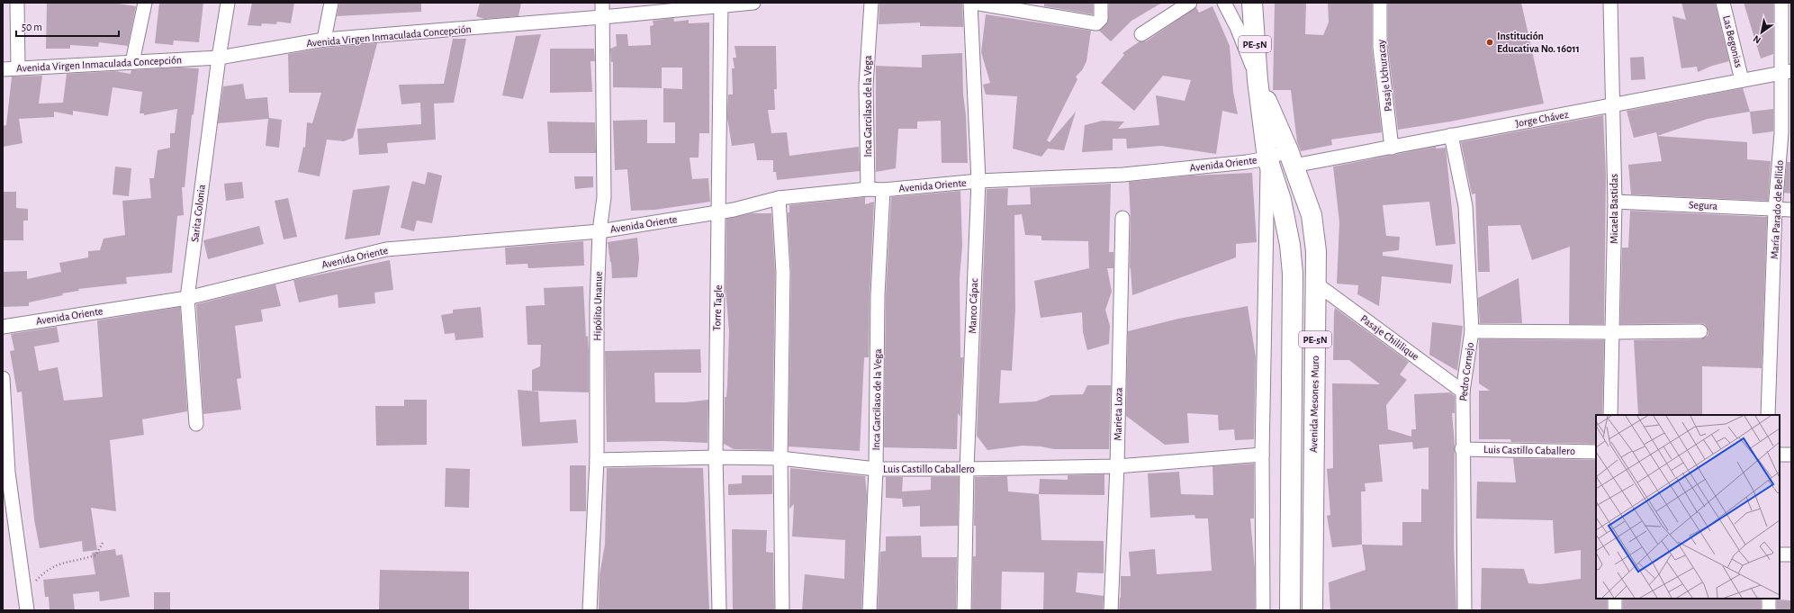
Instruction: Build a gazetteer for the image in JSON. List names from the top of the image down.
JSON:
{
  "streets": {
    "highway": ["PE-5N", "Avenida Mesones Muro"],
    "street": [
      "Avenida Virgen Inmaculada Concepción",
      "Las Begonias",
      "Pasaje Uchuracay",
      "Inca Garcilaso de la Vega",
      "Jorge Chávez",
      "Avenida Oriente",
      "Segura",
      "Micaela Bastidas",
      "María Parado de Bellido",
      "Sarita Colonia",
      "Hipólito Unanue",
      "Manco Cápac",
      "Torre Tagle",
      "Pasaje Chililique",
      "Pedro Cornejo",
      "Marieta Loza",
      "Luis Castillo Caballero"
    ]
  },
  "crossings": [
    ["Avenida Virgen Inmaculada Concepción", "Sarita Colonia"],
    ["Avenida Virgen Inmaculada Concepción", "Hipólito Unanue"],
    ["Avenida Virgen Inmaculada Concepción", "Torre Tagle"],
    ["Las Begonias", "Jorge Chávez"],
    ["PE-5N", "Avenida Oriente"],
    ["PE-5N", "Avenida Mesones Muro"],
    ["Pasaje Uchuracay", "Jorge Chávez"],
    ["Inca Garcilaso de la Vega", "Avenida Oriente"],
    ["Inca Garcilaso de la Vega", "Luis Castillo Caballero"],
    ["Jorge Chávez", "Avenida Oriente"],
    ["Jorge Chávez", "Micaela Bastidas"],
    ["Jorge Chávez", "María Parado de Bellido"],
    ["Jorge Chávez", "Pedro Cornejo"],
    ["Jorge Chávez", "Avenida Mesones Muro"],
    ["Avenida Oriente", "Sarita Colonia"],
    ["Avenida Oriente", "Hipólito Unanue"],
    ["Avenida Oriente", "Manco Cápac"],
    ["Avenida Oriente", "Torre Tagle"],
    ["Avenida Oriente", "Avenida Mesones Muro"],
    ["Segura", "Micaela Bastidas"],
    ["Segura", "María Parado de Bellido"],
    ["Hipólito Unanue", "Luis Castillo Caballero"],
    ["Manco Cápac", "Luis Castillo Caballero"],
    ["Torre Tagle", "Luis Castillo Caballero"],
    ["Pasaje Chililique", "Pedro Cornejo"],
    ["Pasaje Chililique", "Avenida Mesones Muro"],
    ["Pedro Cornejo", "Luis Castillo Caballero"],
    ["Marieta Loza", "Luis Castillo Caballero"]
  ],
  "places": ["Institución Educativa No. 16011"],
  "scale_bar": "50 m",
  "north": "bottom left"
}
